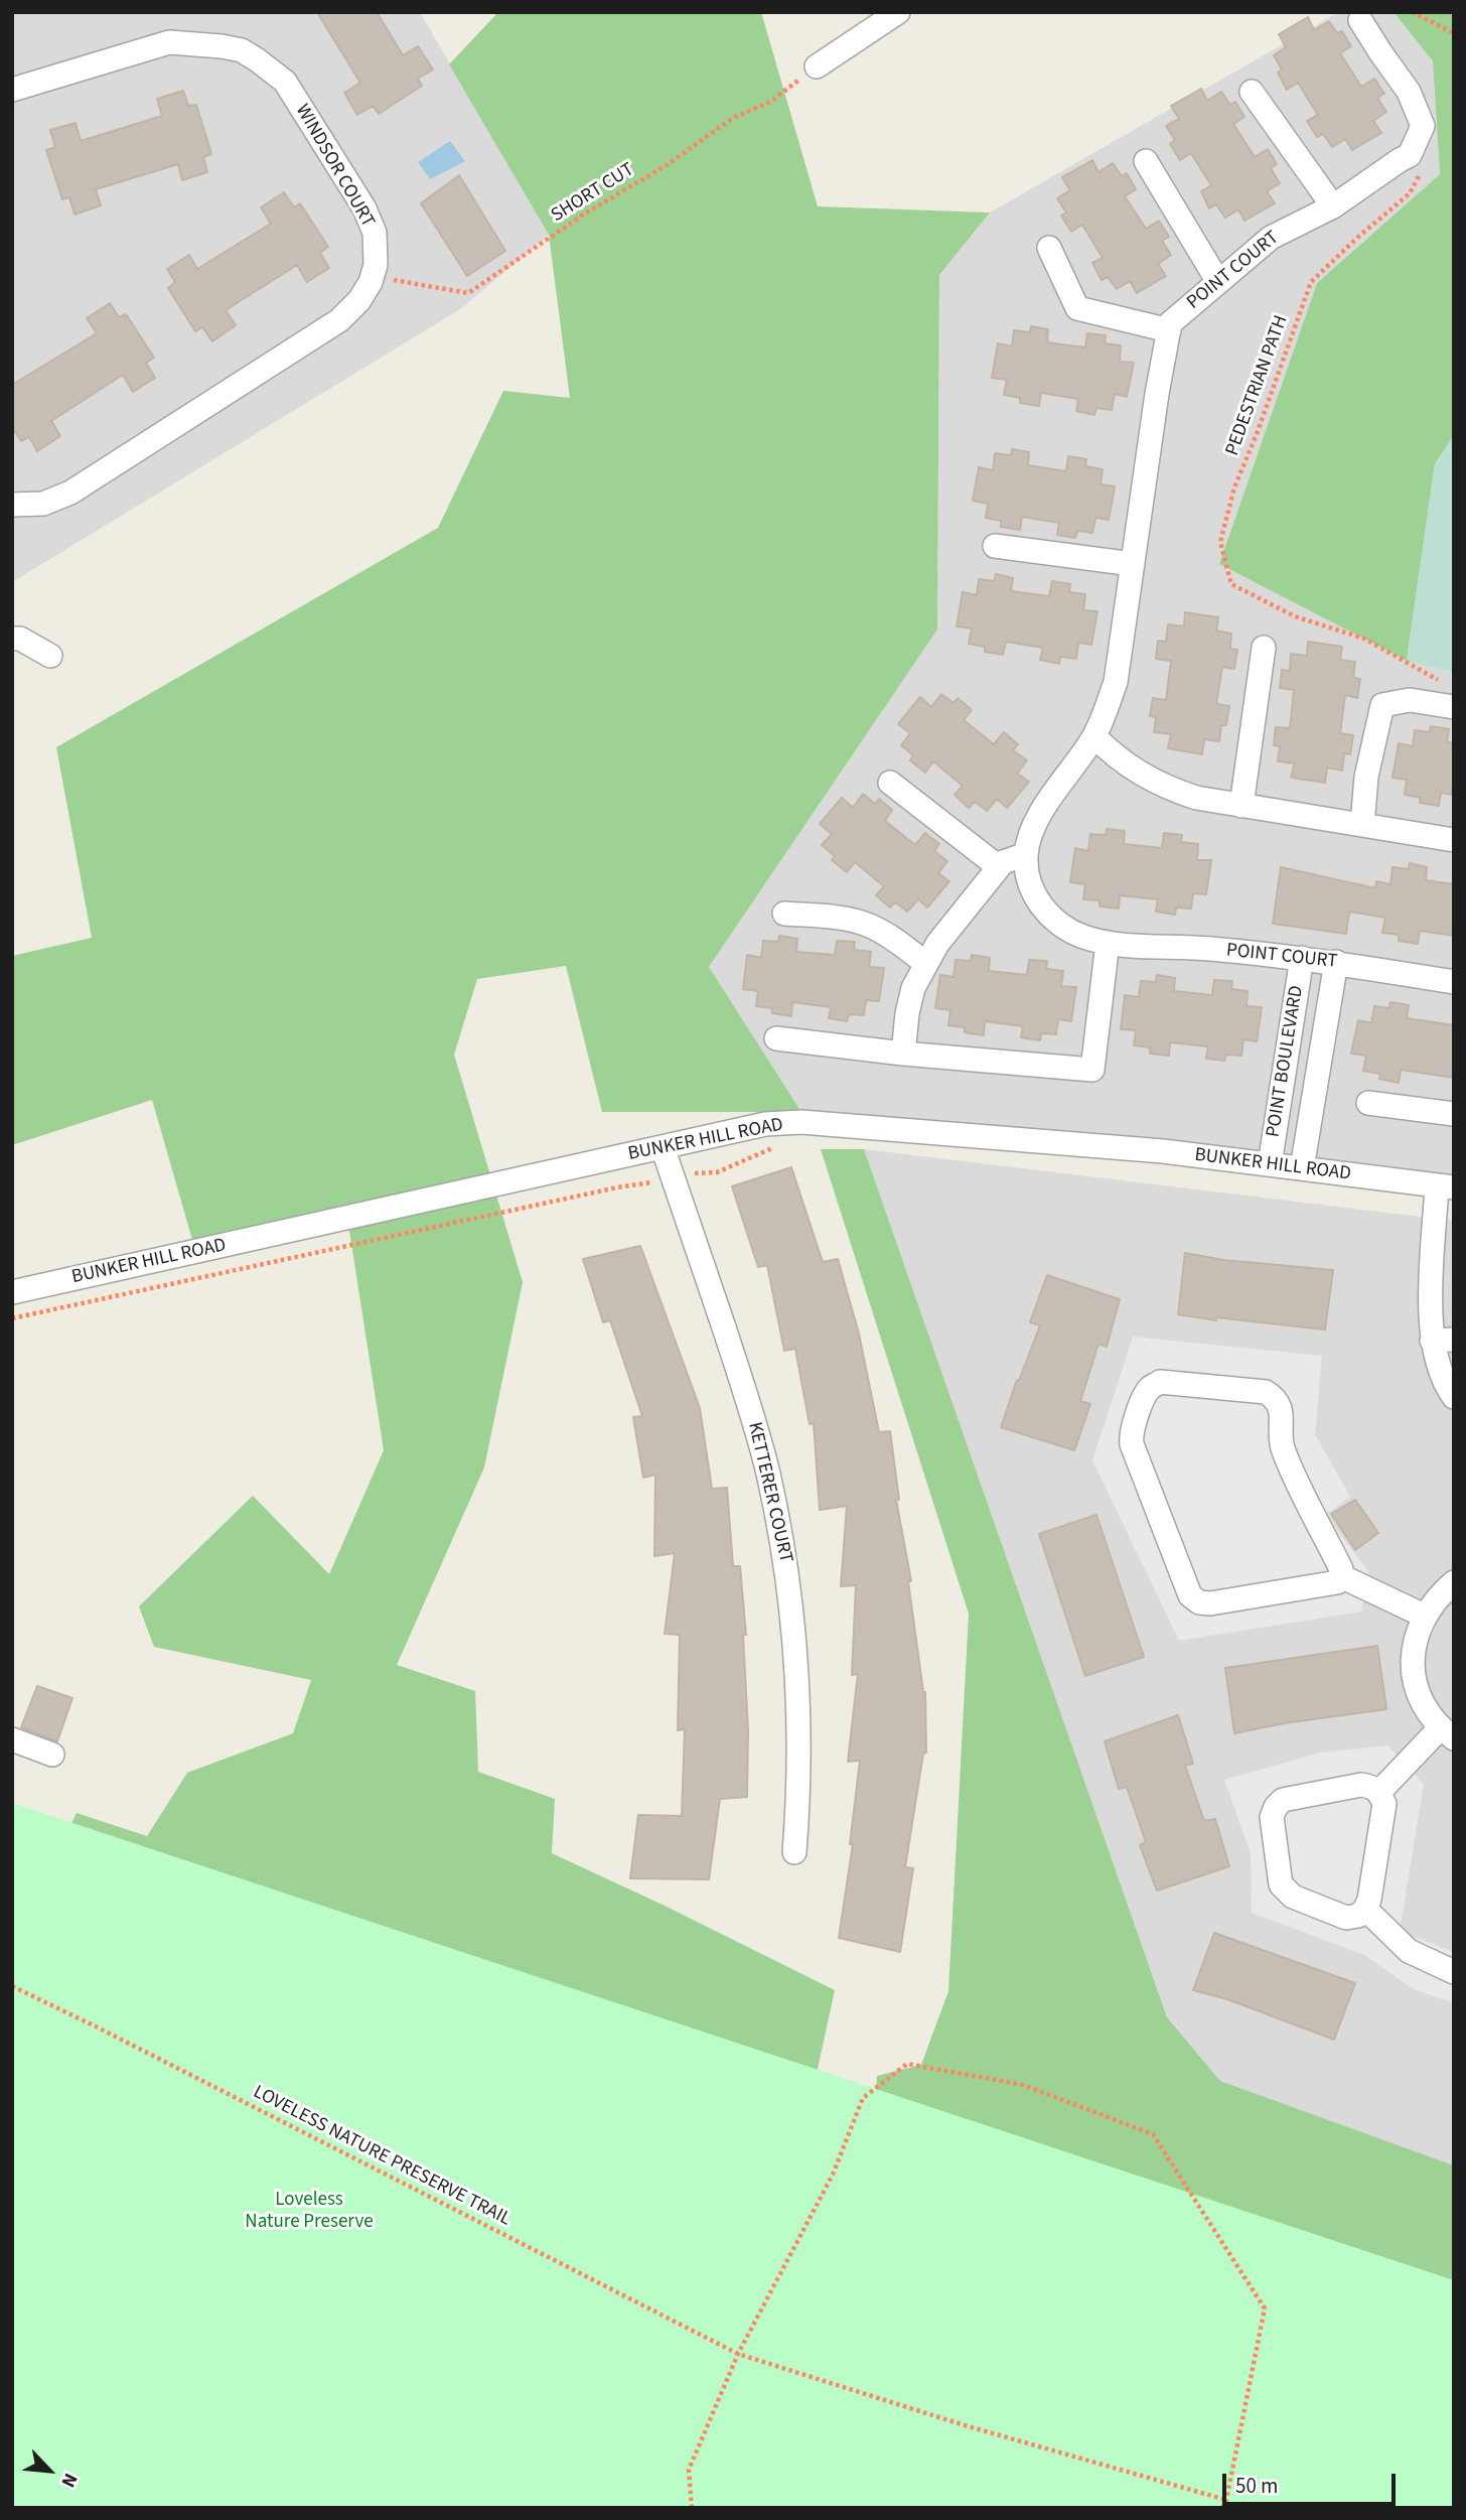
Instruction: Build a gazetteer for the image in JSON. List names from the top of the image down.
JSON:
{
  "streets": {
    "street": [
      "WINDSOR COURT",
      "POINT COURT",
      "POINT BOULEVARD",
      "BUNKER HILL ROAD",
      "KETTERER COURT"
    ],
    "path": ["SHORT CUT", "PEDESTRIAN PATH", "LOVELESS NATURE PRESERVE TRAIL"]
  },
  "crossings": [
    ["WINDSOR COURT", "SHORT CUT"],
    ["POINT COURT", "POINT BOULEVARD"],
    ["POINT BOULEVARD", "BUNKER HILL ROAD"],
    ["BUNKER HILL ROAD", "KETTERER COURT"]
  ],
  "parks": ["Loveless Nature Preserve"],
  "scale_bar": "50 m",
  "north": "bottom right"
}
